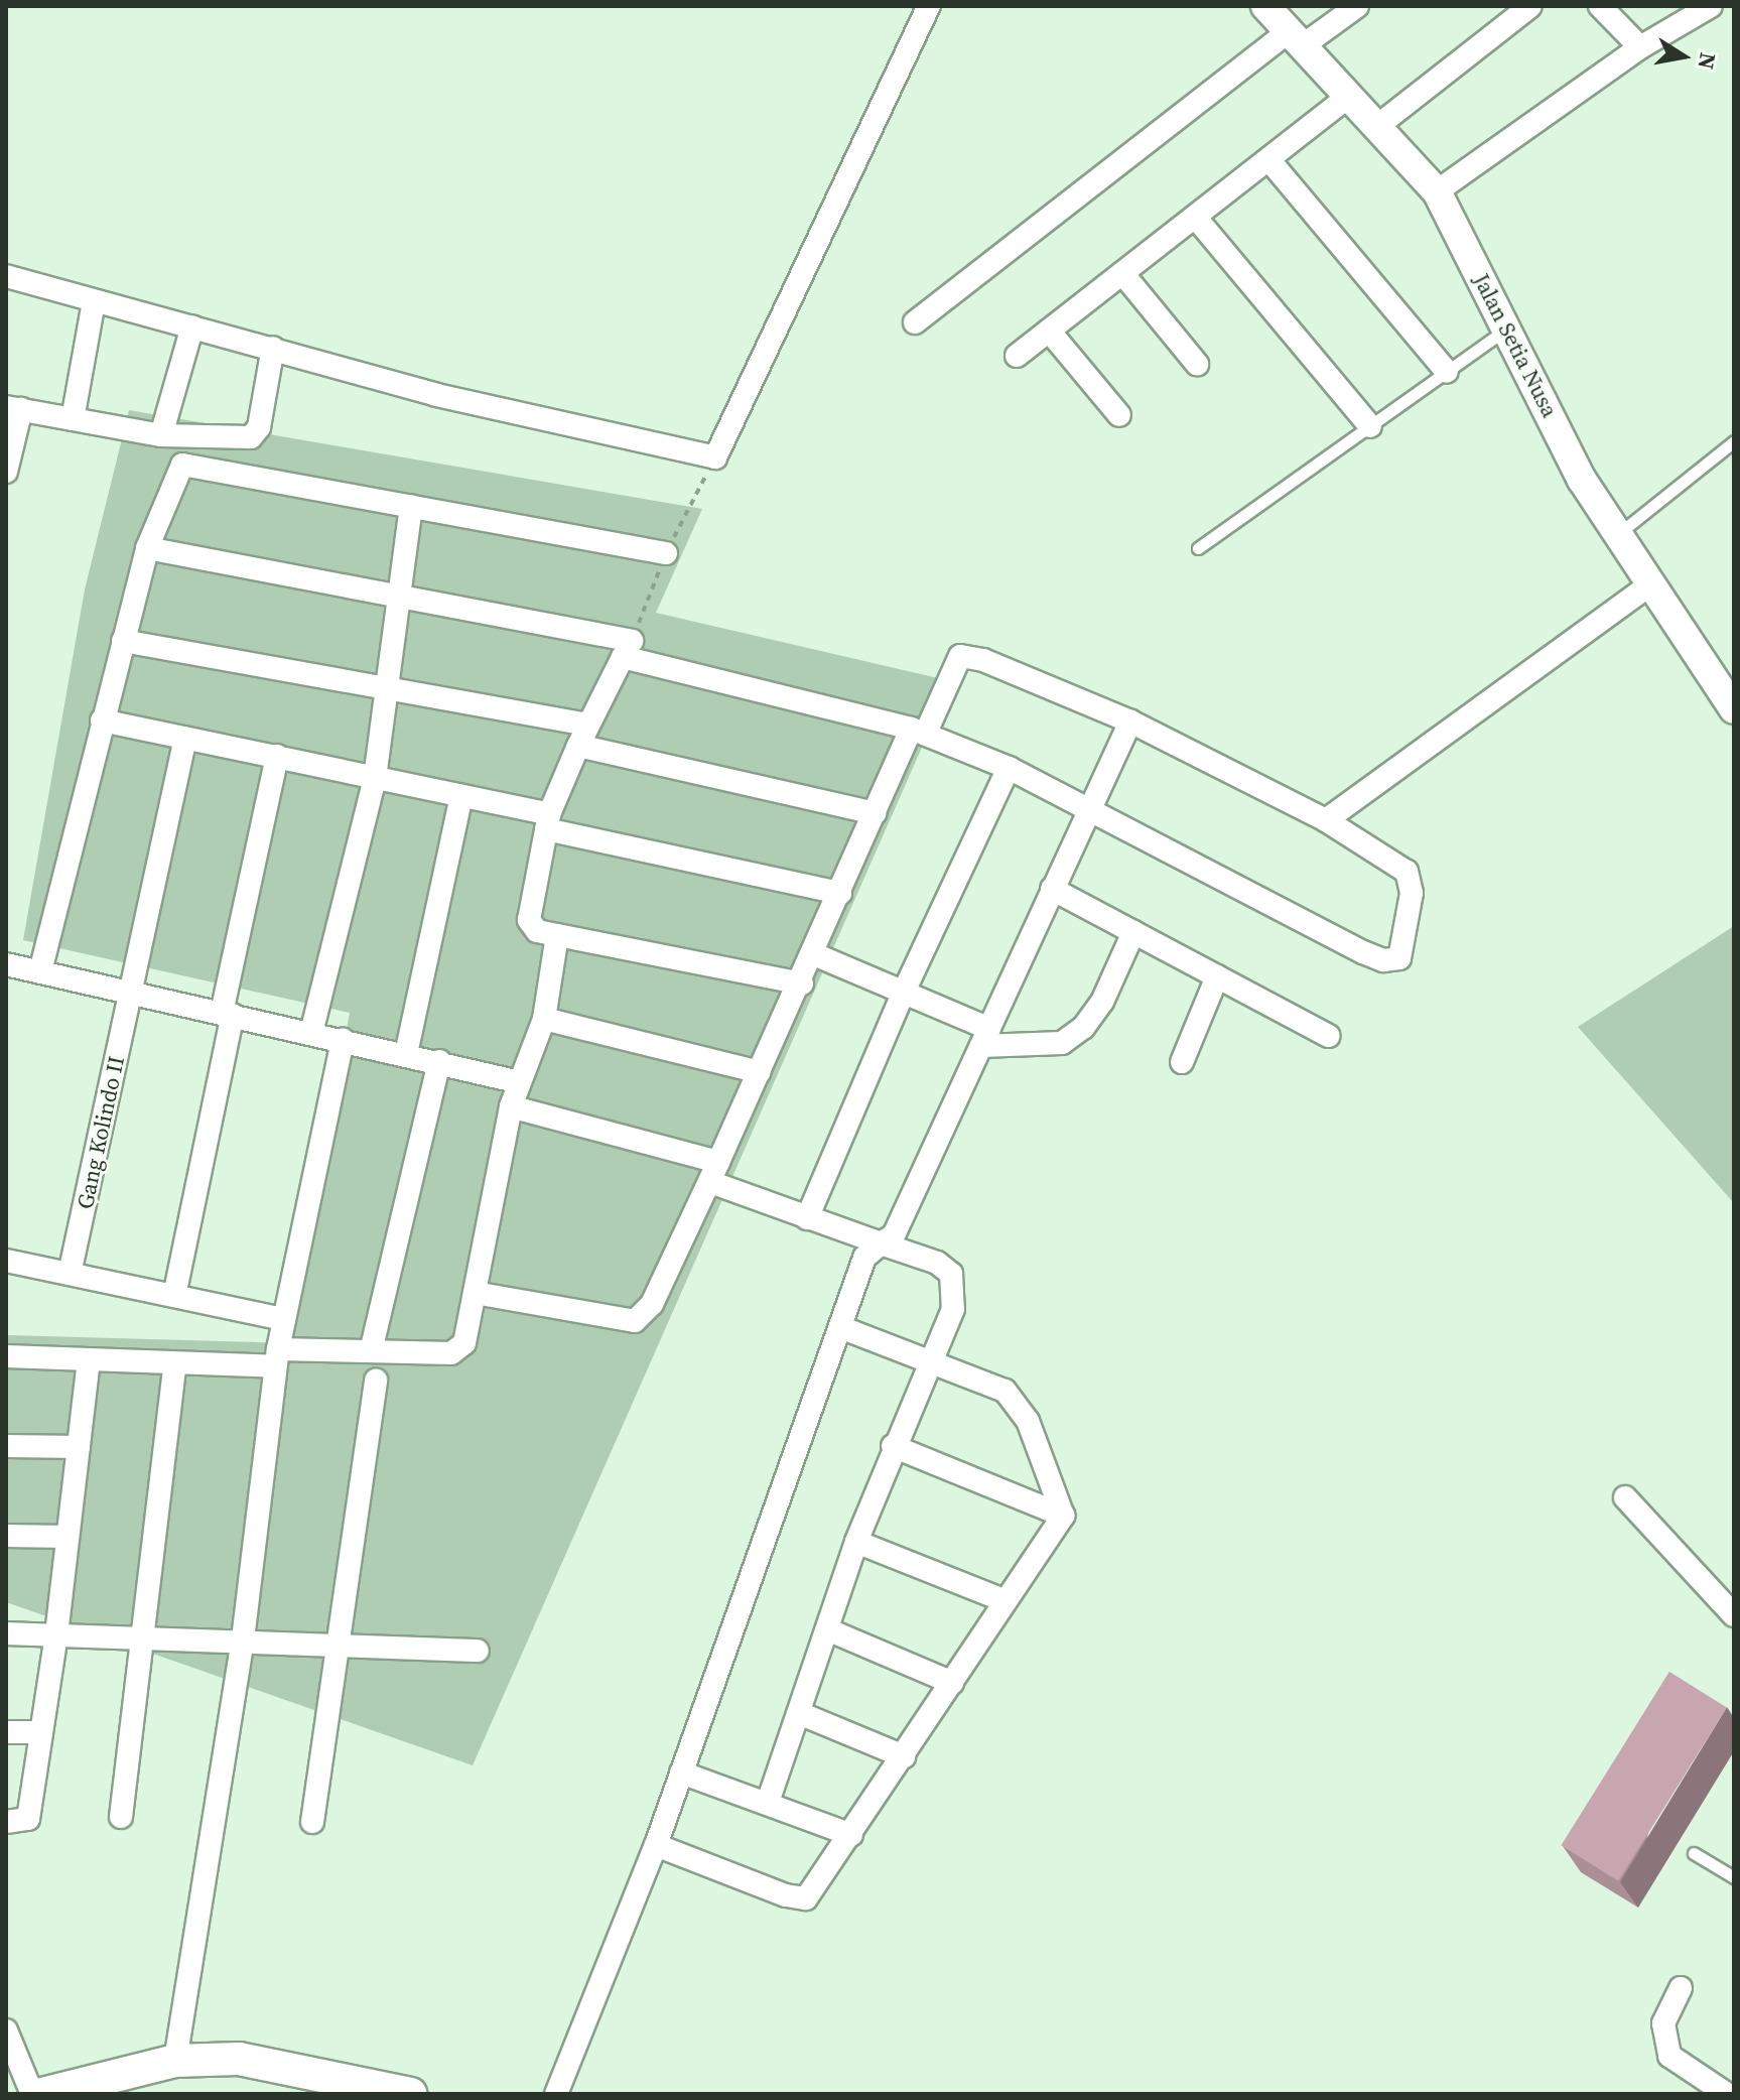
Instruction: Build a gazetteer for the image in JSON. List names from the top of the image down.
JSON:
{
  "streets": {
    "street": ["Jalan Setia Nusa", "Gang Kolindo II"]
  },
  "north": "right"
}
